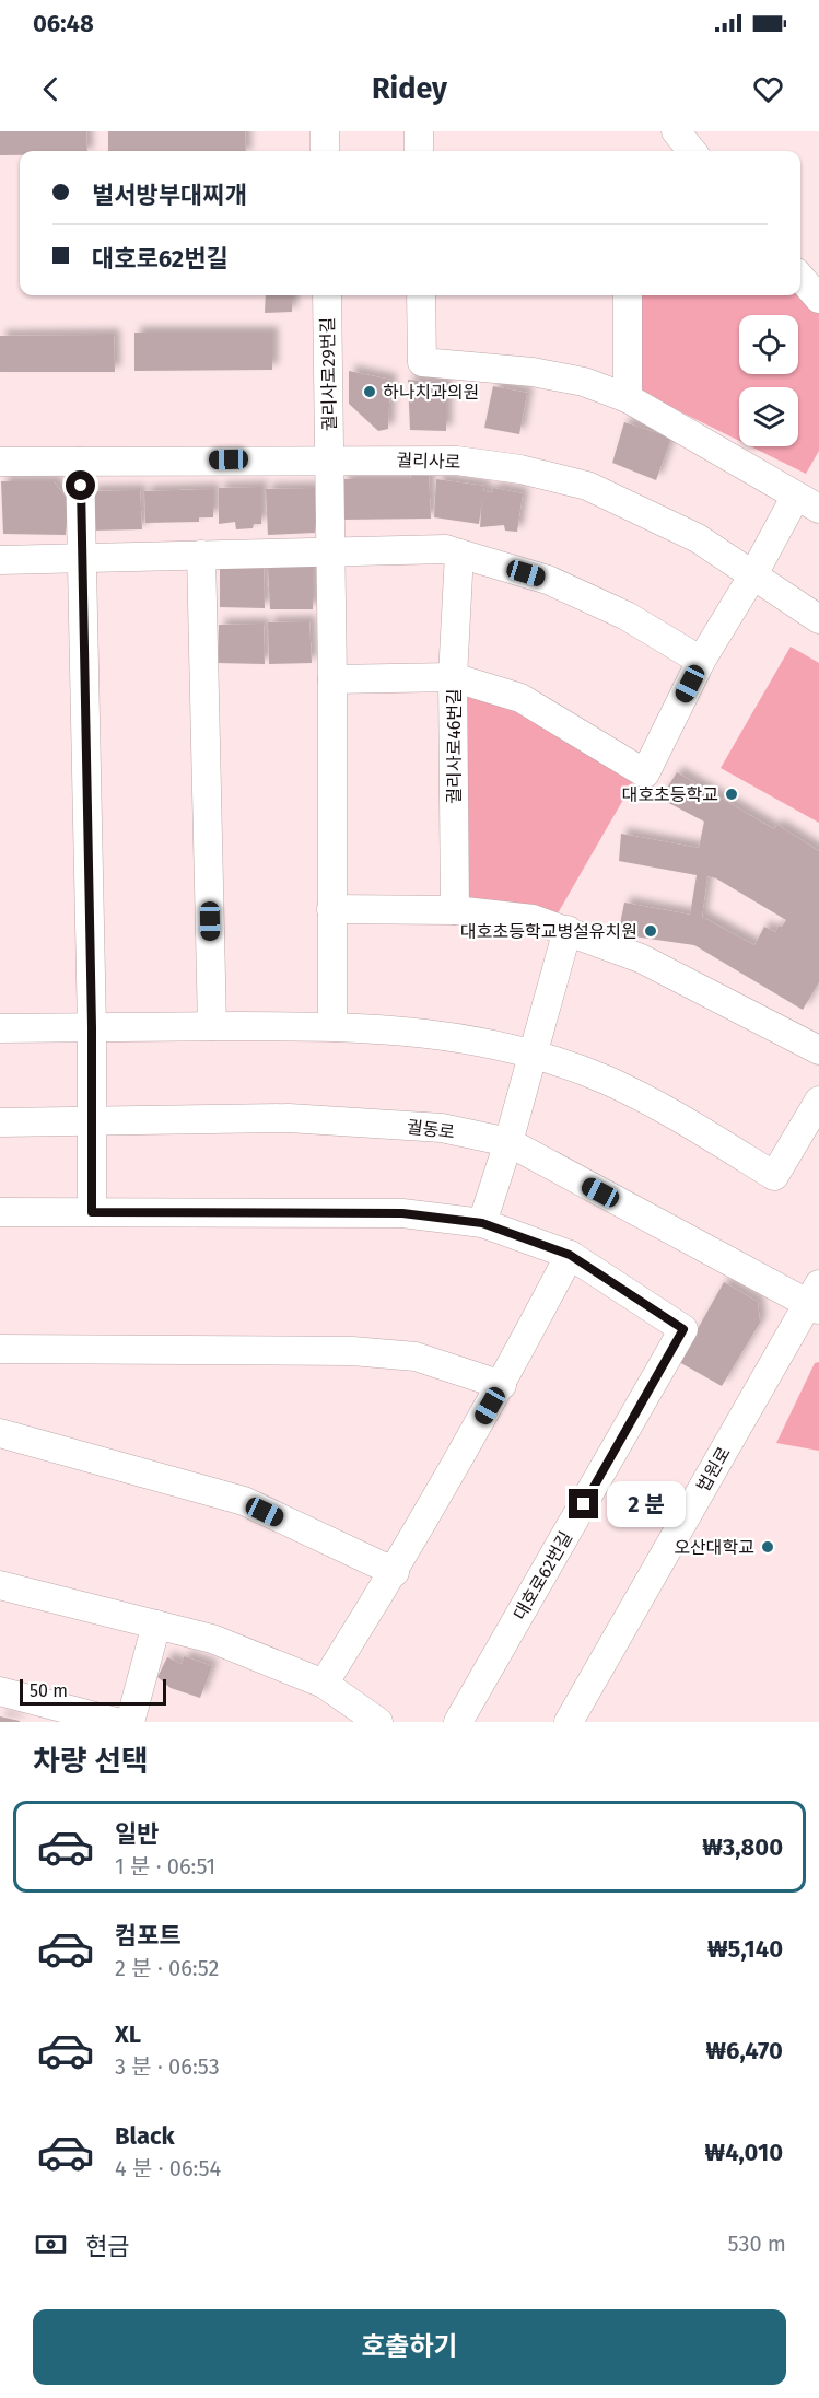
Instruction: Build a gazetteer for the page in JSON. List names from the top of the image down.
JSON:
{
  "streets": {
    "street": [
      "궐리사로29번길",
      "궐리사로",
      "궐리사로46번길",
      "궐동로",
      "법원로",
      "대호로62번길"
    ]
  },
  "crossings": [
    ["궐리사로29번길", "궐리사로"],
    ["궐동로", "법원로"]
  ],
  "places": [
    "하나치과의원",
    "대호초등학교",
    "대호초등학교병설유치원",
    "오산대학교"
  ],
  "scale_bar": "50 m",
  "page": {
    "status": "06:48",
    "header": "Ridey",
    "banner": ["벌서방부대찌개", "대호로62번길"],
    "bubble": "2 분",
    "scale": "50 m",
    "heading": "차량 선택",
    "list": [
      {
        "name": "일반",
        "note": "1 분 · 06:51",
        "value": "₩3,800"
      },
      {
        "name": "컴포트",
        "note": "2 분 · 06:52",
        "value": "₩5,140"
      },
      {
        "name": "XL",
        "note": "3 분 · 06:53",
        "value": "₩6,470"
      },
      {
        "name": "Black",
        "note": "4 분 · 06:54",
        "value": "₩4,010"
      }
    ],
    "pay": ["현금", "530 m"],
    "buttons": "호출하기"
  }
}
